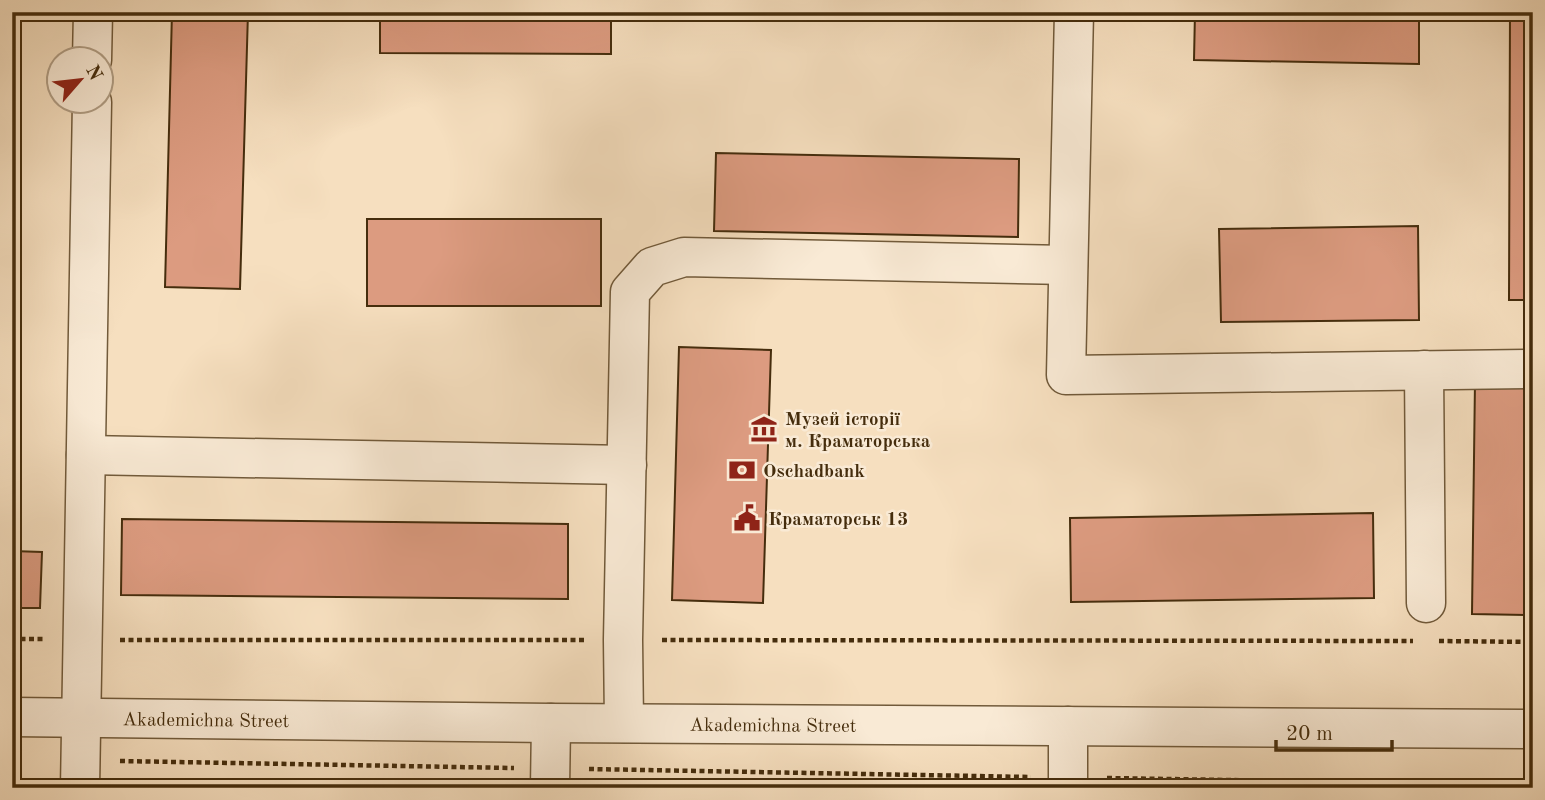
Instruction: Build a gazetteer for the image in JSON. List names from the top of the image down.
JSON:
{
  "streets": {
    "street": ["Akademichna Street"]
  },
  "places": {
    "museum": ["Музей історії м. Краматорська"],
    "bank": ["Oschadbank"],
    "public building": ["Краматорськ 13"]
  },
  "scale_bar": "20 m",
  "north": "top right"
}
